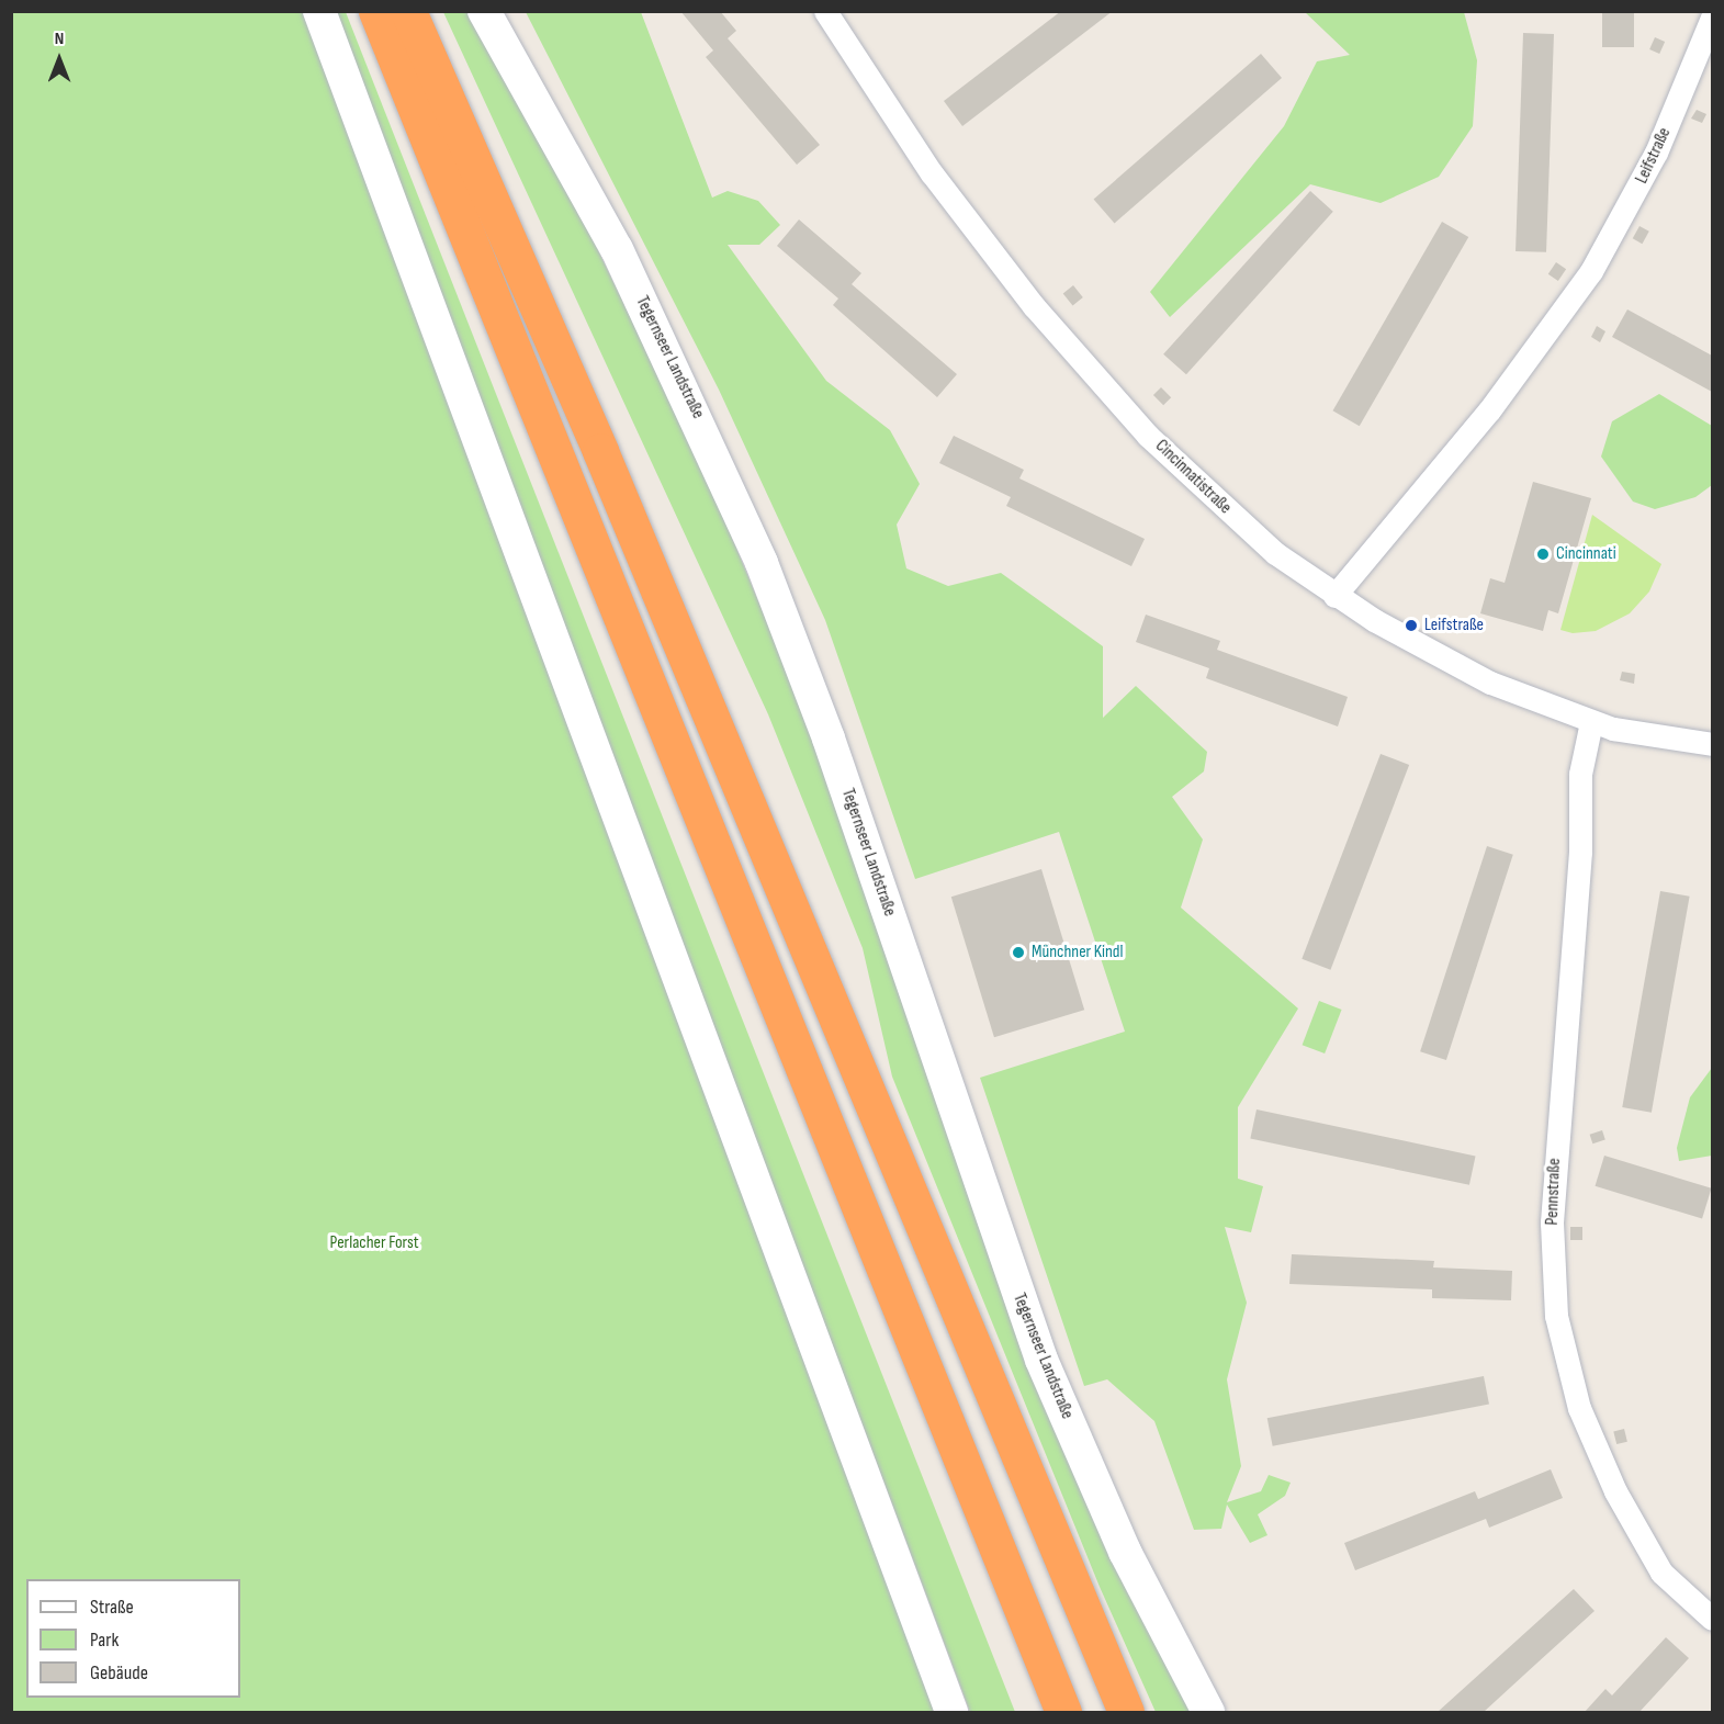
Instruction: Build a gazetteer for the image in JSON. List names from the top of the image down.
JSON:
{
  "streets": {
    "main road": ["Tegernseer Landstraße"],
    "street": ["Leifstraße", "Cincinnatistraße", "Pennstraße"]
  },
  "crossings": [
    ["Leifstraße", "Cincinnatistraße"],
    ["Cincinnatistraße", "Pennstraße"]
  ],
  "parks": ["Perlacher Forst"],
  "places": ["Cincinnati", "Leifstraße", "Münchner Kindl"],
  "legend": ["Straße", "Park", "Gebäude"],
  "north": "top"
}
